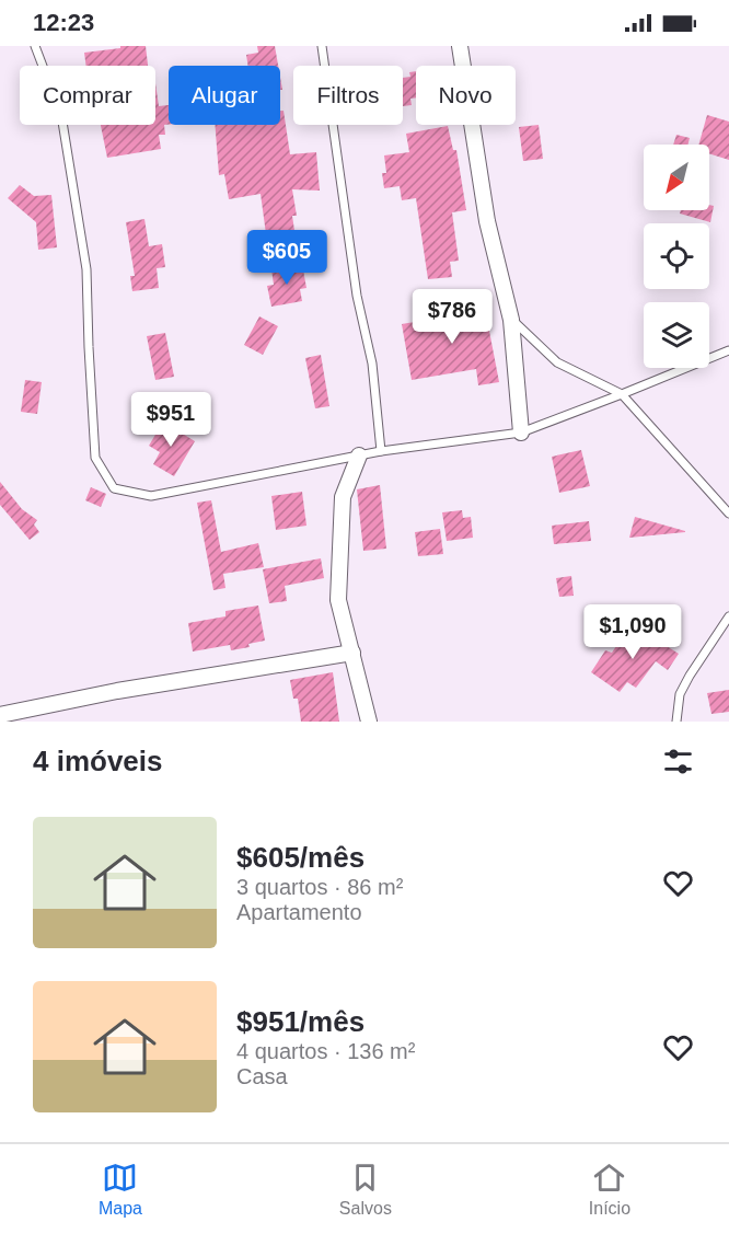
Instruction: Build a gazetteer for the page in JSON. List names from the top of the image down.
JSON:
{
  "north": "bottom left",
  "page": {
    "status": "12:23",
    "chip": [
      "Comprar",
      "Alugar",
      "Filtros",
      "Novo"
    ],
    "price": [
      "$605",
      "$786",
      "$951",
      "$1,090"
    ],
    "heading": "4 imóveis",
    "list": [
      {
        "name": "$605/mês",
        "note": "3 quartos · 86 m² · Apartamento"
      },
      {
        "name": "$951/mês",
        "note": "4 quartos · 136 m² · Casa"
      }
    ],
    "tabs": ["Mapa", "Salvos", "Início"]
  }
}
